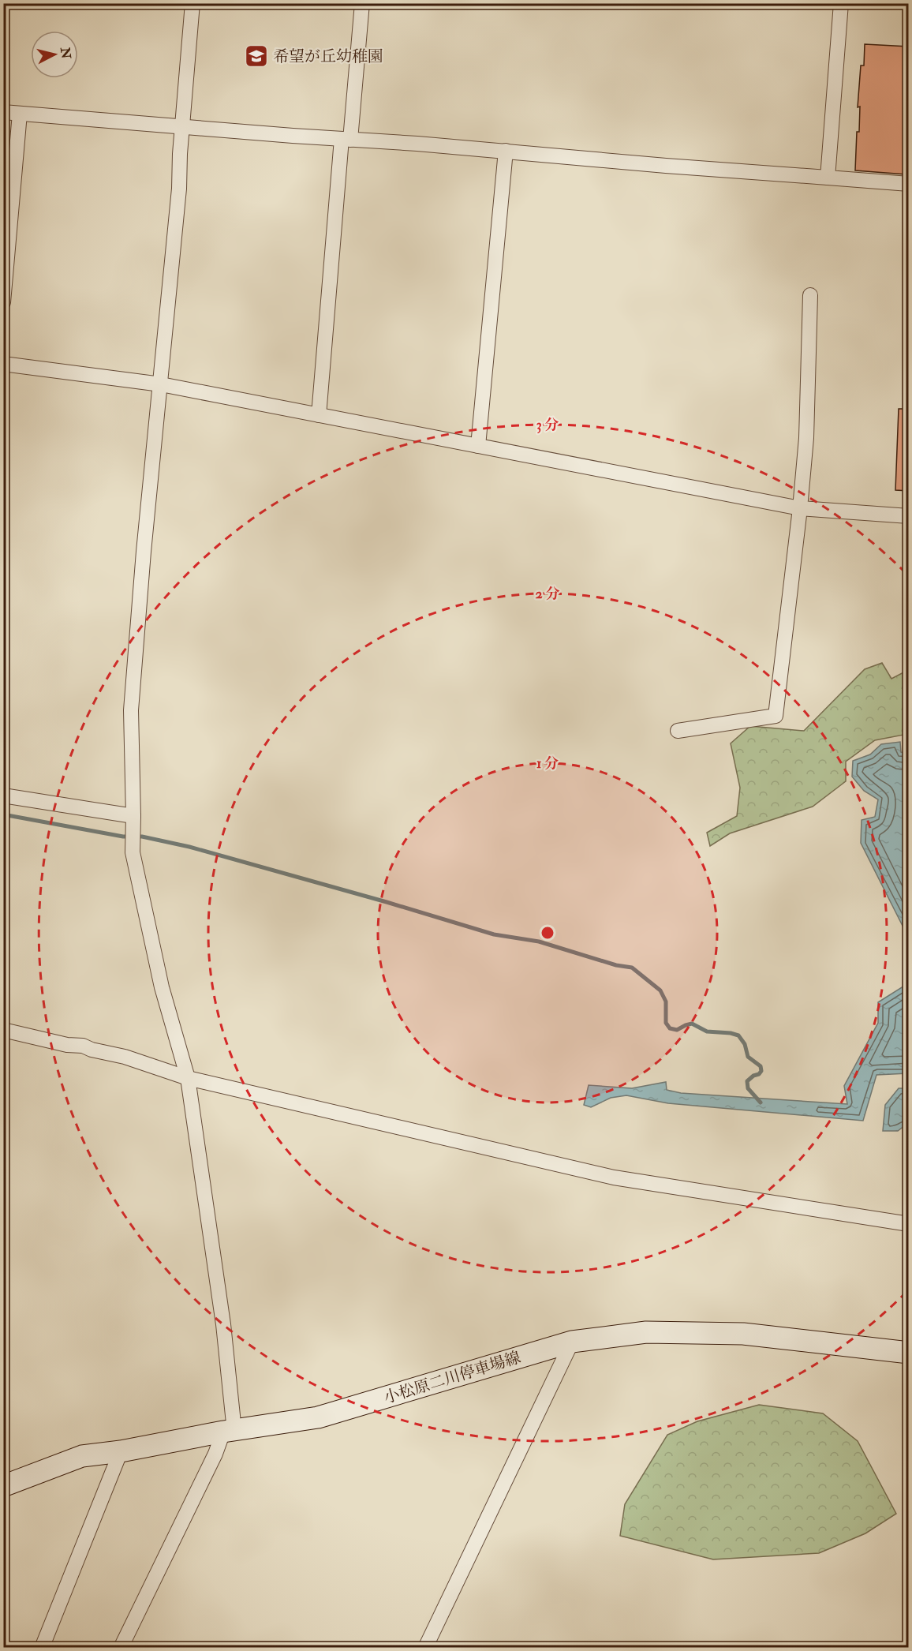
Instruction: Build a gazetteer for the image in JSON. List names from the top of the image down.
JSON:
{
  "streets": {
    "main road": ["小松原二川停車場線"]
  },
  "places": {
    "school or university": ["希望が丘幼稚園"]
  },
  "north": "right",
  "rings": ["3 分", "2 分", "1 分"]
}
